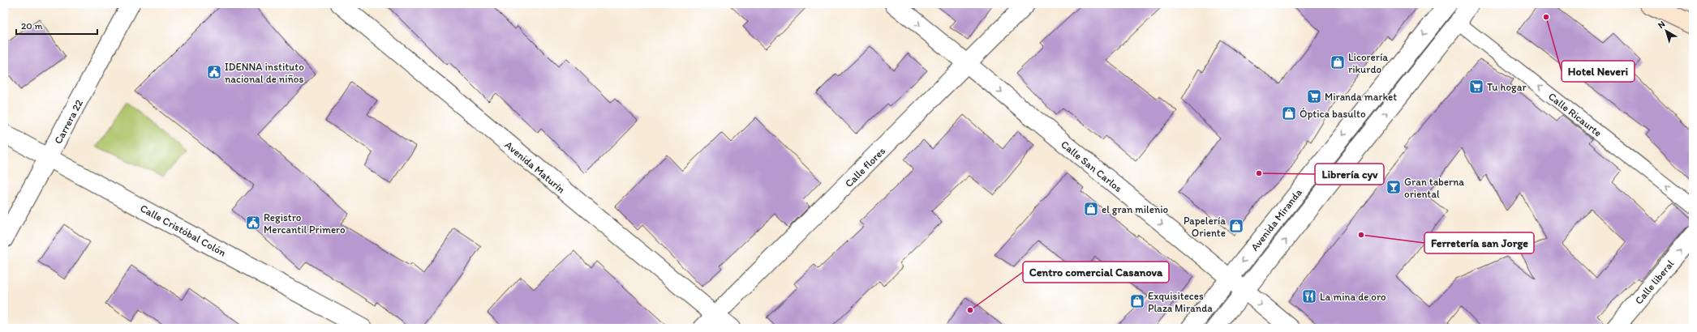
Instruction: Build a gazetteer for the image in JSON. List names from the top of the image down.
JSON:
{
  "streets": {
    "street": [
      "Carrera 22",
      "Calle San Carlos",
      "Avenida Maturín",
      "Calle flores",
      "Avenida Miranda",
      "Calle Cristóbal Colón",
      "Calle liberal"
    ],
    "lane": ["Calle Ricaurte"]
  },
  "crossings": [
    ["Calle Ricaurte", "Avenida Miranda"],
    ["Carrera 22", "Calle Cristóbal Colón"],
    ["Calle San Carlos", "Calle flores"],
    ["Calle San Carlos", "Avenida Miranda"],
    ["Avenida Maturín", "Calle flores"]
  ],
  "one_way": ["Calle Ricaurte", "Calle San Carlos", "Calle liberal"],
  "places": {
    "other": [
      "Hotel Neveri",
      "Librería cyv",
      "Ferretería san Jorge",
      "Centro comercial Casanova"
    ],
    "shop": [
      "Licorería rikurdo",
      "Óptica basulto",
      "el gran milenio",
      "Papelería Oriente",
      "Exquisiteces Plaza Miranda"
    ],
    "public building": ["IDENNA instituto nacional de niños", "Registro Mercantil Primero"],
    "supermarket": ["Tu hogar", "Miranda market"],
    "bar": ["Gran taberna oriental"],
    "restaurant": ["La mina de oro"]
  },
  "scale_bar": "20 m",
  "north": "top left"
}
